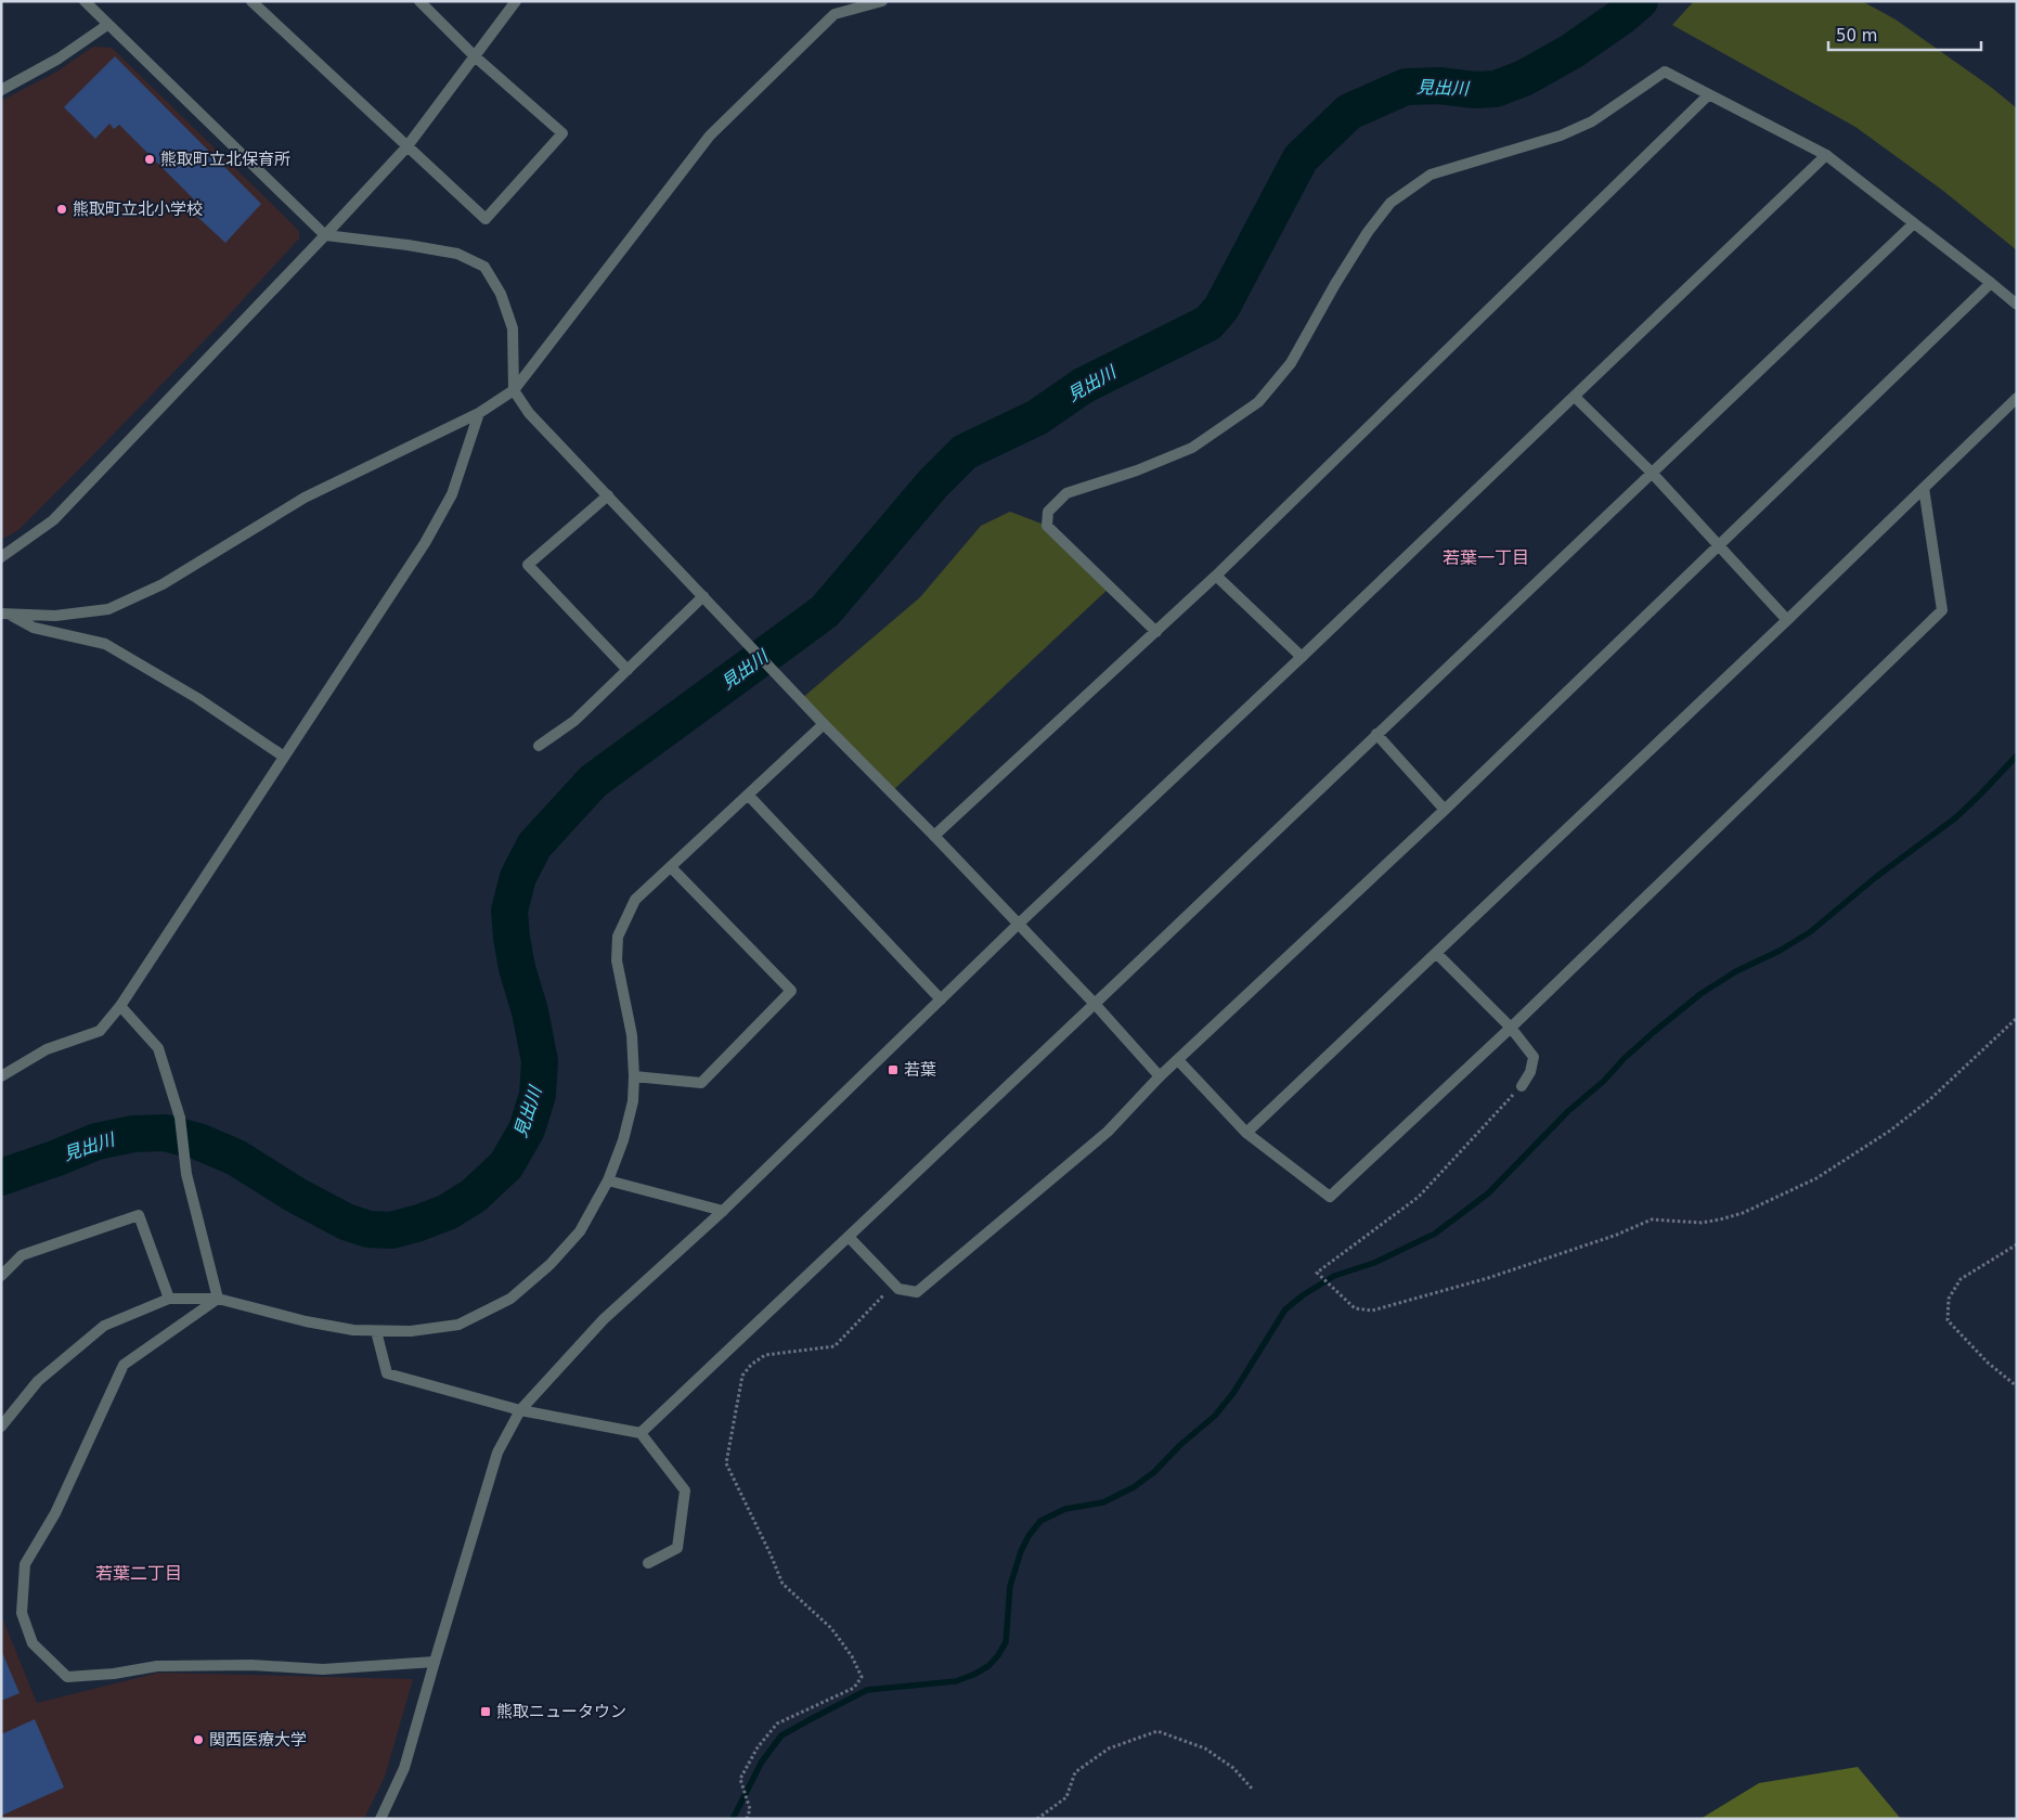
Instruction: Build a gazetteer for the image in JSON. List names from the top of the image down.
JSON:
{
  "districts": ["若葉一丁目", "若葉二丁目"],
  "water": ["見出川"],
  "places": {
    "other": ["熊取町立北保育所", "熊取町立北小学校", "関西医療大学"],
    "transit": ["若葉", "熊取ニュータウン"]
  },
  "scale_bar": "50 m"
}
